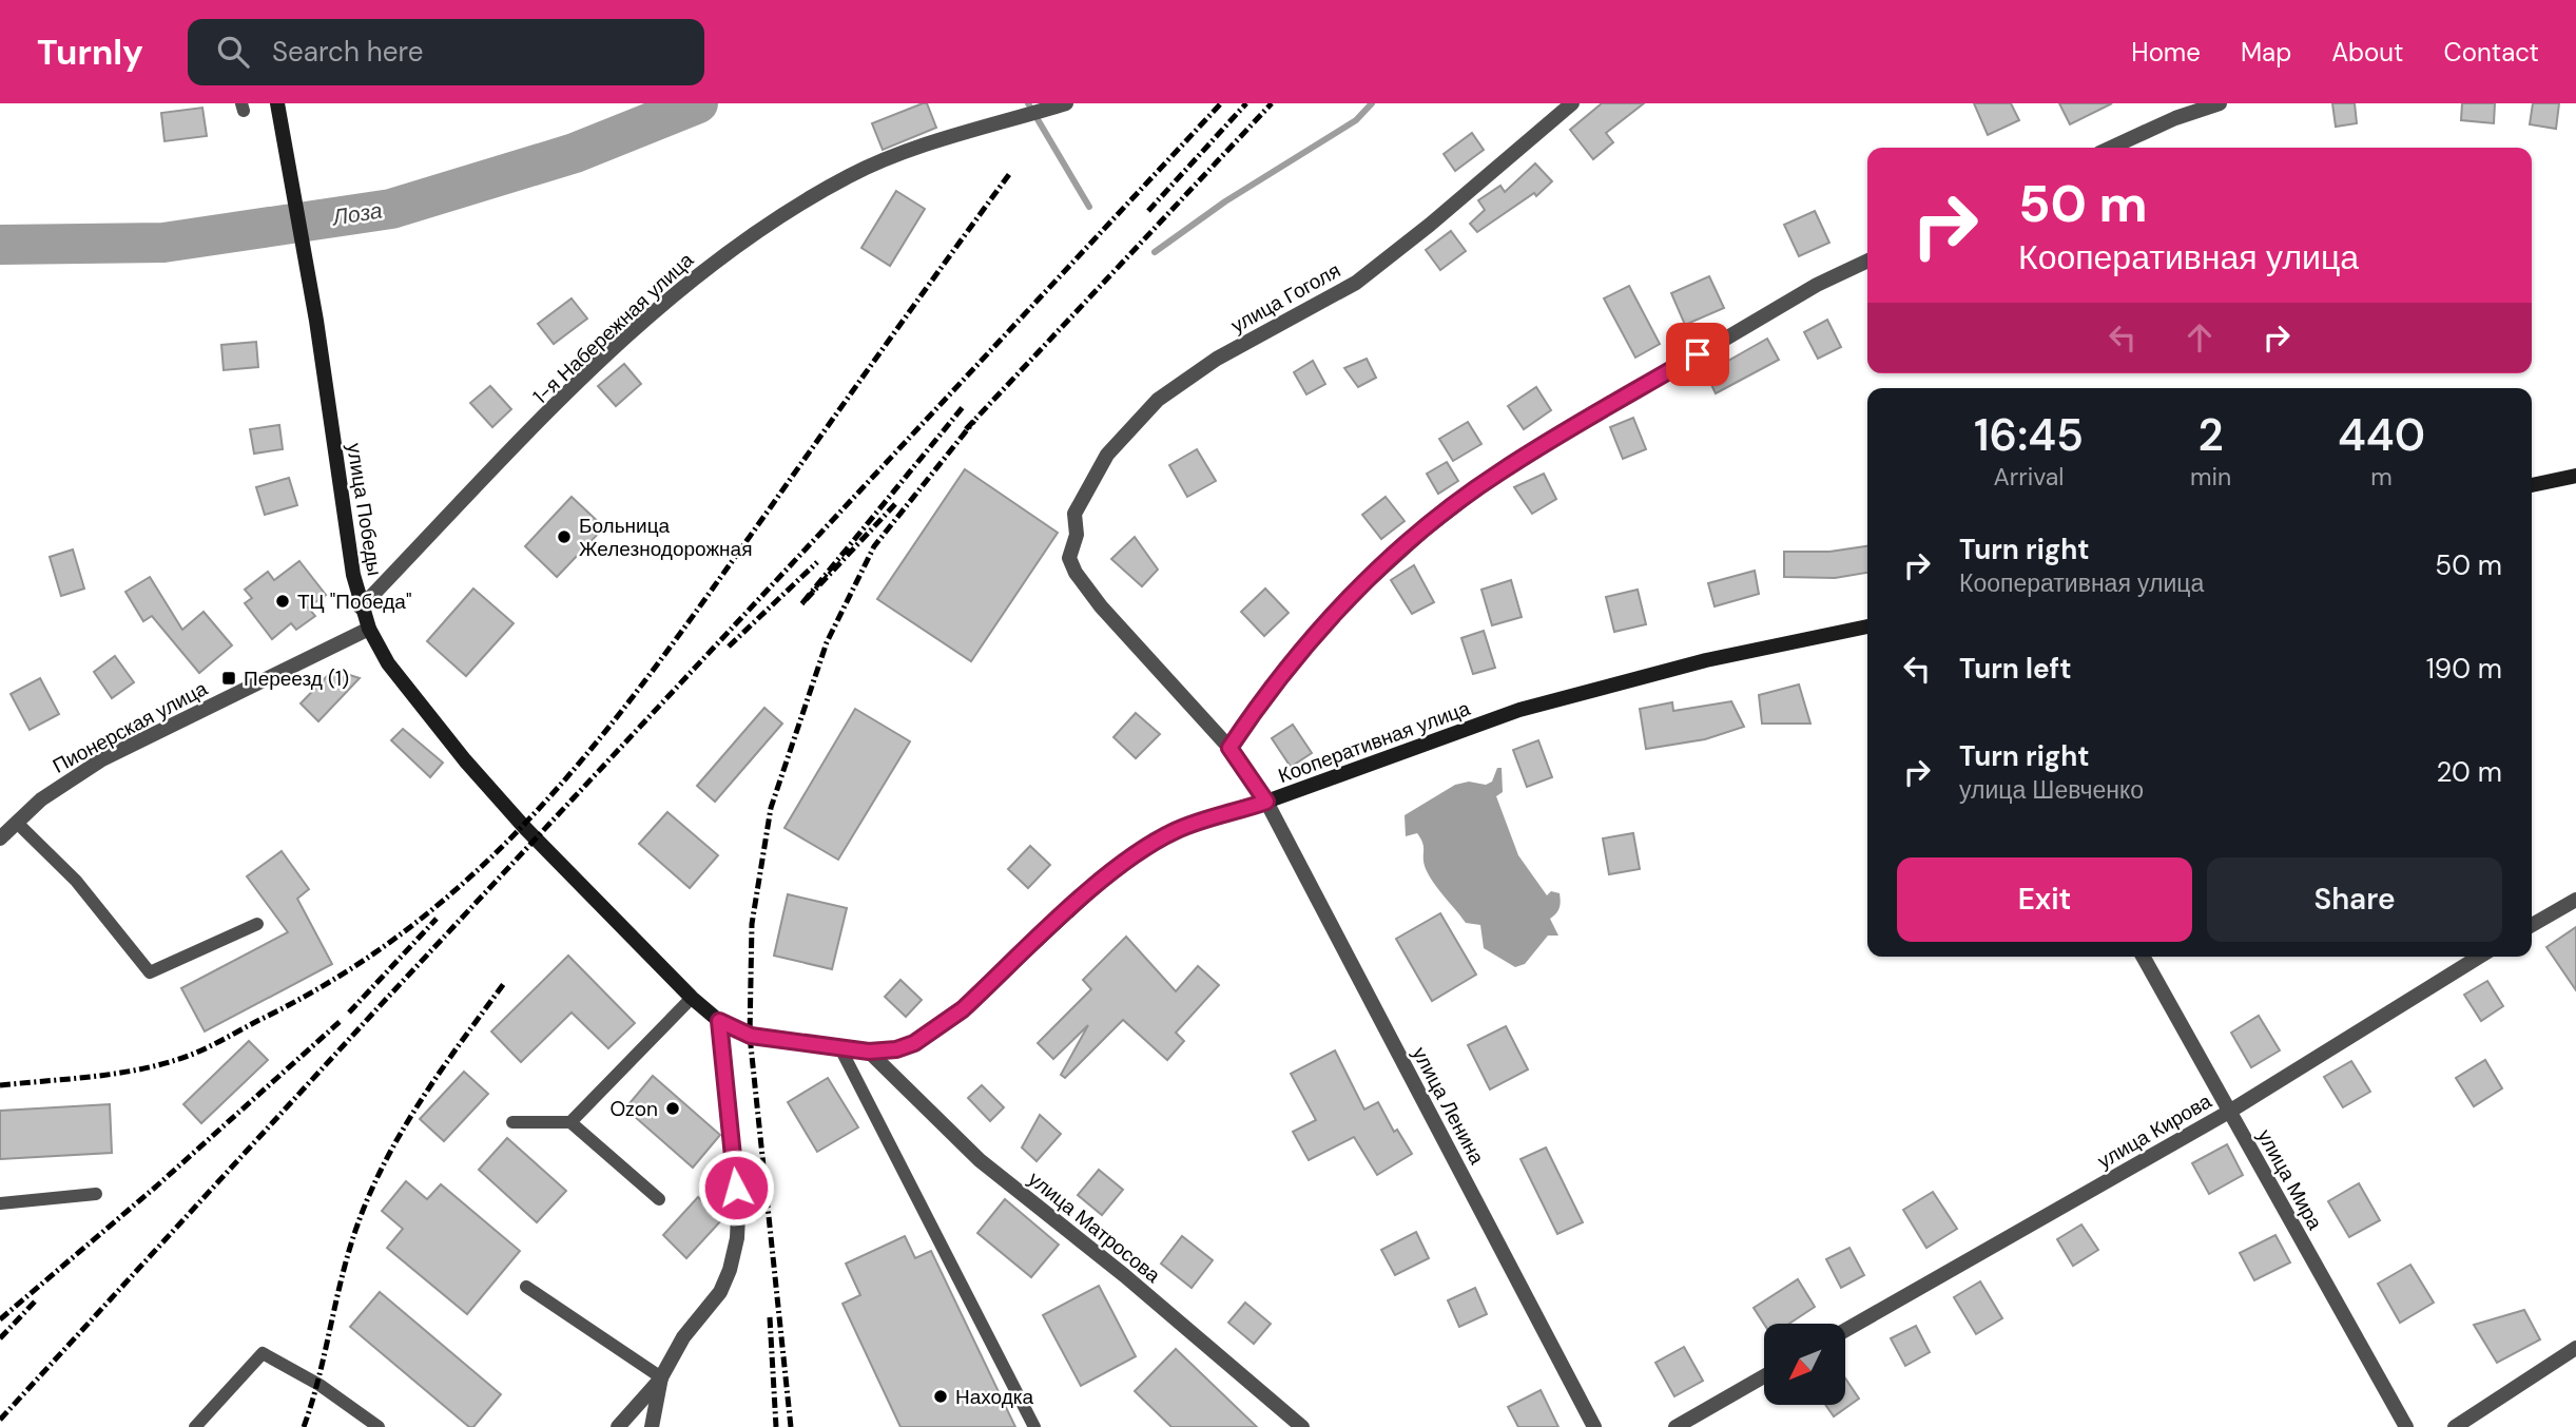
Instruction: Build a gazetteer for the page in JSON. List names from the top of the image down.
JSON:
{
  "streets": {
    "main road": ["улица Победы", "Кооперативная улица"],
    "street": [
      "улица Гоголя",
      "1-я Набережная улица",
      "Пионерская улица",
      "улица Ленина",
      "улица Кирова",
      "улица Мира",
      "улица Матросова"
    ]
  },
  "crossings": [
    ["улица Гоголя", "улица Ленина"],
    ["1-я Набережная улица", "улица Победы"],
    ["улица Победы", "Пионерская улица"],
    ["улица Победы", "Кооперативная улица"],
    ["Кооперативная улица", "улица Ленина"],
    ["Кооперативная улица", "улица Матросова"],
    ["улица Кирова", "улица Мира"]
  ],
  "water": ["Лоза"],
  "places": {
    "other": [
      "Больница Железнодорожная",
      "ТЦ \"Победа\"",
      "Ozon",
      "Находка"
    ],
    "transit": ["Переезд (1)"]
  },
  "north": "bottom left",
  "page": {
    "header": "Turnly",
    "search": "Search here",
    "nav": [
      "Home",
      "Map",
      "About",
      "Contact"
    ],
    "turn": ["50 m", "Кооперативная улица"],
    "eta": [
      "16:45",
      "Arrival",
      "2",
      "min",
      "440",
      "m"
    ],
    "list": [
      {
        "name": "Turn right",
        "note": "Кооперативная улица",
        "value": "50 m"
      },
      {
        "name": "Turn left",
        "value": "190 m"
      },
      {
        "name": "Turn right",
        "note": "улица Шевченко",
        "value": "20 m"
      }
    ],
    "buttons": ["Exit", "Share"]
  }
}
